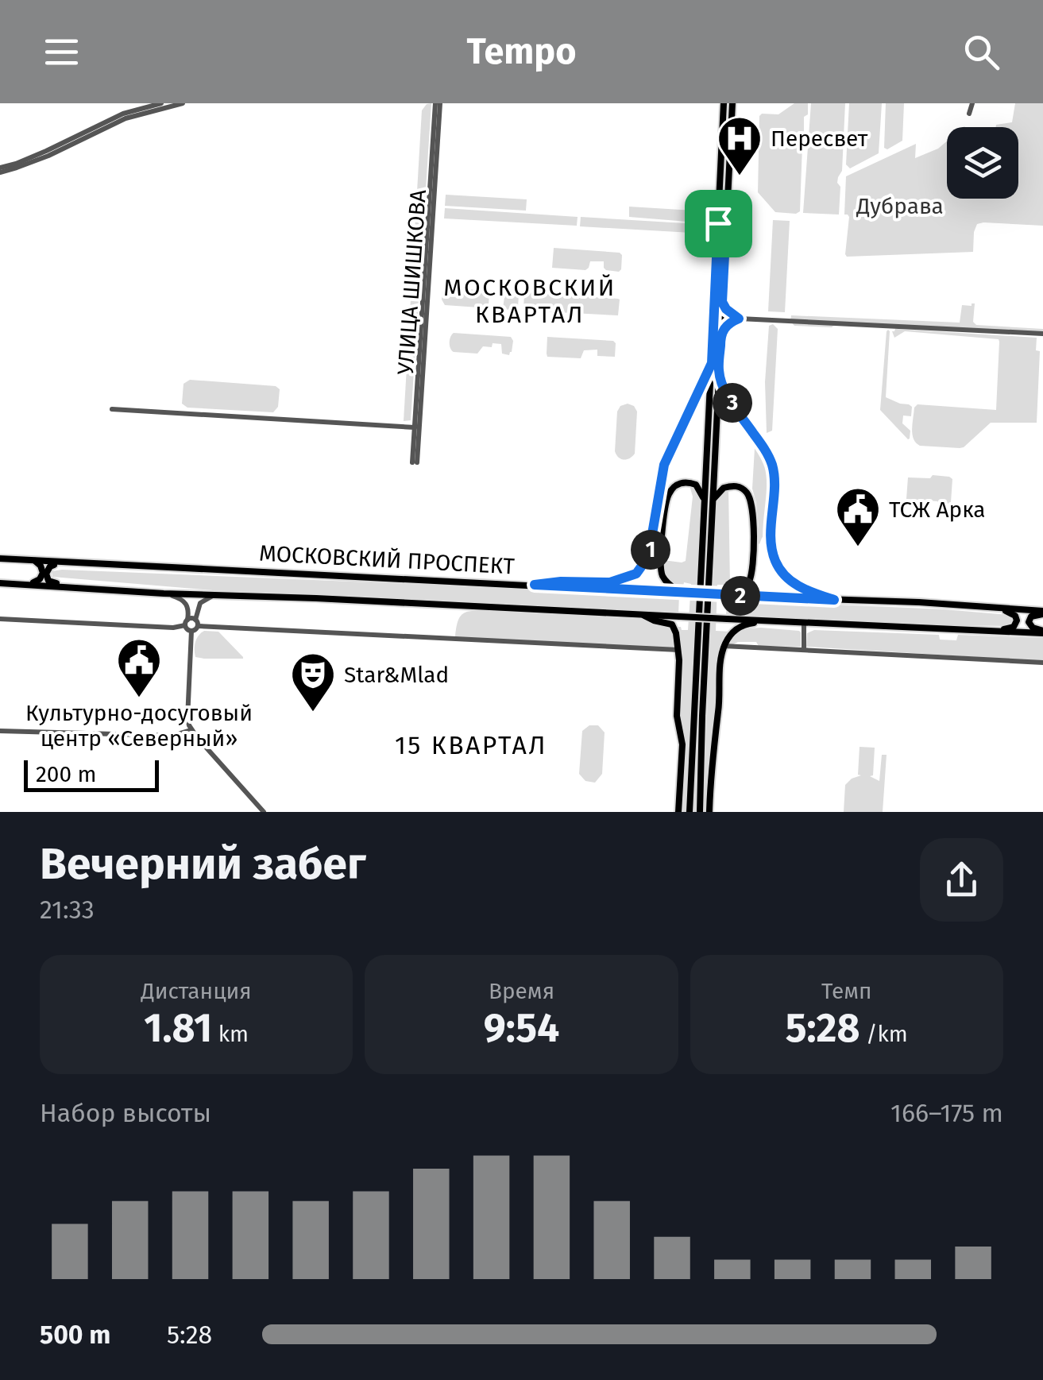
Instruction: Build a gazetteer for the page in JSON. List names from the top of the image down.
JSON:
{
  "streets": {
    "main road": ["МОСКОВСКИЙ ПРОСПЕКТ"],
    "street": ["УЛИЦА ШИШКОВА"]
  },
  "districts": ["МОСКОВСКИЙ КВАРТАЛ", "15 КВАРТАЛ"],
  "parks": ["Дубрава"],
  "places": {
    "hospital": ["Пересвет"],
    "public building": ["ТСЖ Арка", "Культурно-досуговый центр «Северный»"],
    "theatre": ["Star&Mlad"]
  },
  "scale_bar": "200 m",
  "page": {
    "header": "Tempo",
    "pins": ["3", "1", "2"],
    "scale": "200 m",
    "heading": ["Вечерний забег", "21:33"],
    "stats": [
      ["Дистанция", "1.81 km"],
      ["Время", "9:54"],
      ["Темп", "5:28 /km"]
    ],
    "chart": ["Набор высоты", "166–175 m"],
    "list": [
      {
        "name": "500 m",
        "note": "5:28"
      }
    ]
  }
}
